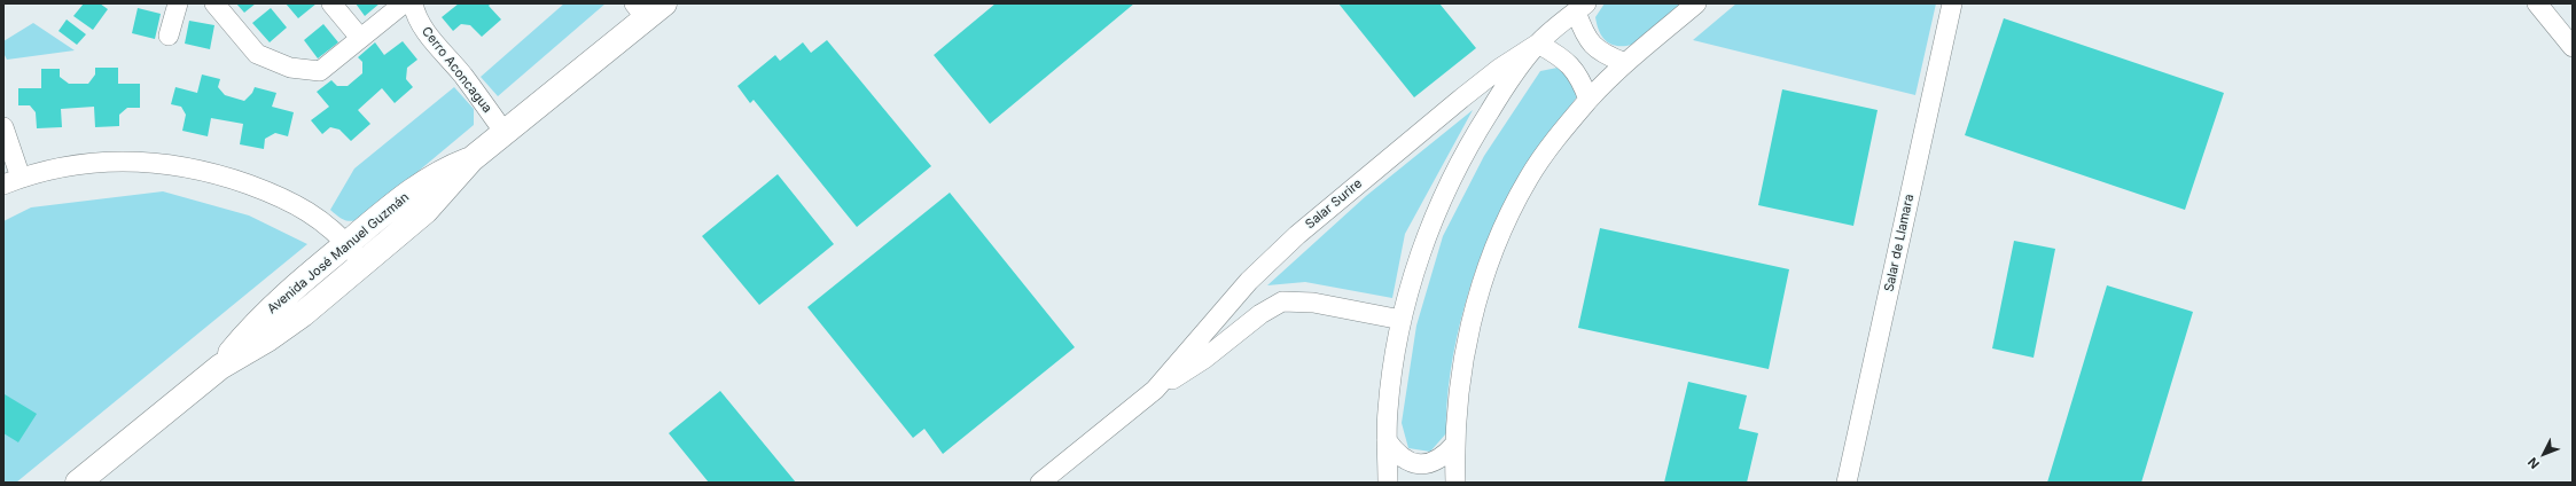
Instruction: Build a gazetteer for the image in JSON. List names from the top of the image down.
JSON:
{
  "streets": {
    "street": [
      "Cerro Aconcagua",
      "Salar Surire",
      "Salar de Llamara",
      "Avenida José Manuel Guzmán"
    ]
  },
  "crossings": [
    ["Cerro Aconcagua", "Avenida José Manuel Guzmán"]
  ],
  "north": "bottom left"
}
